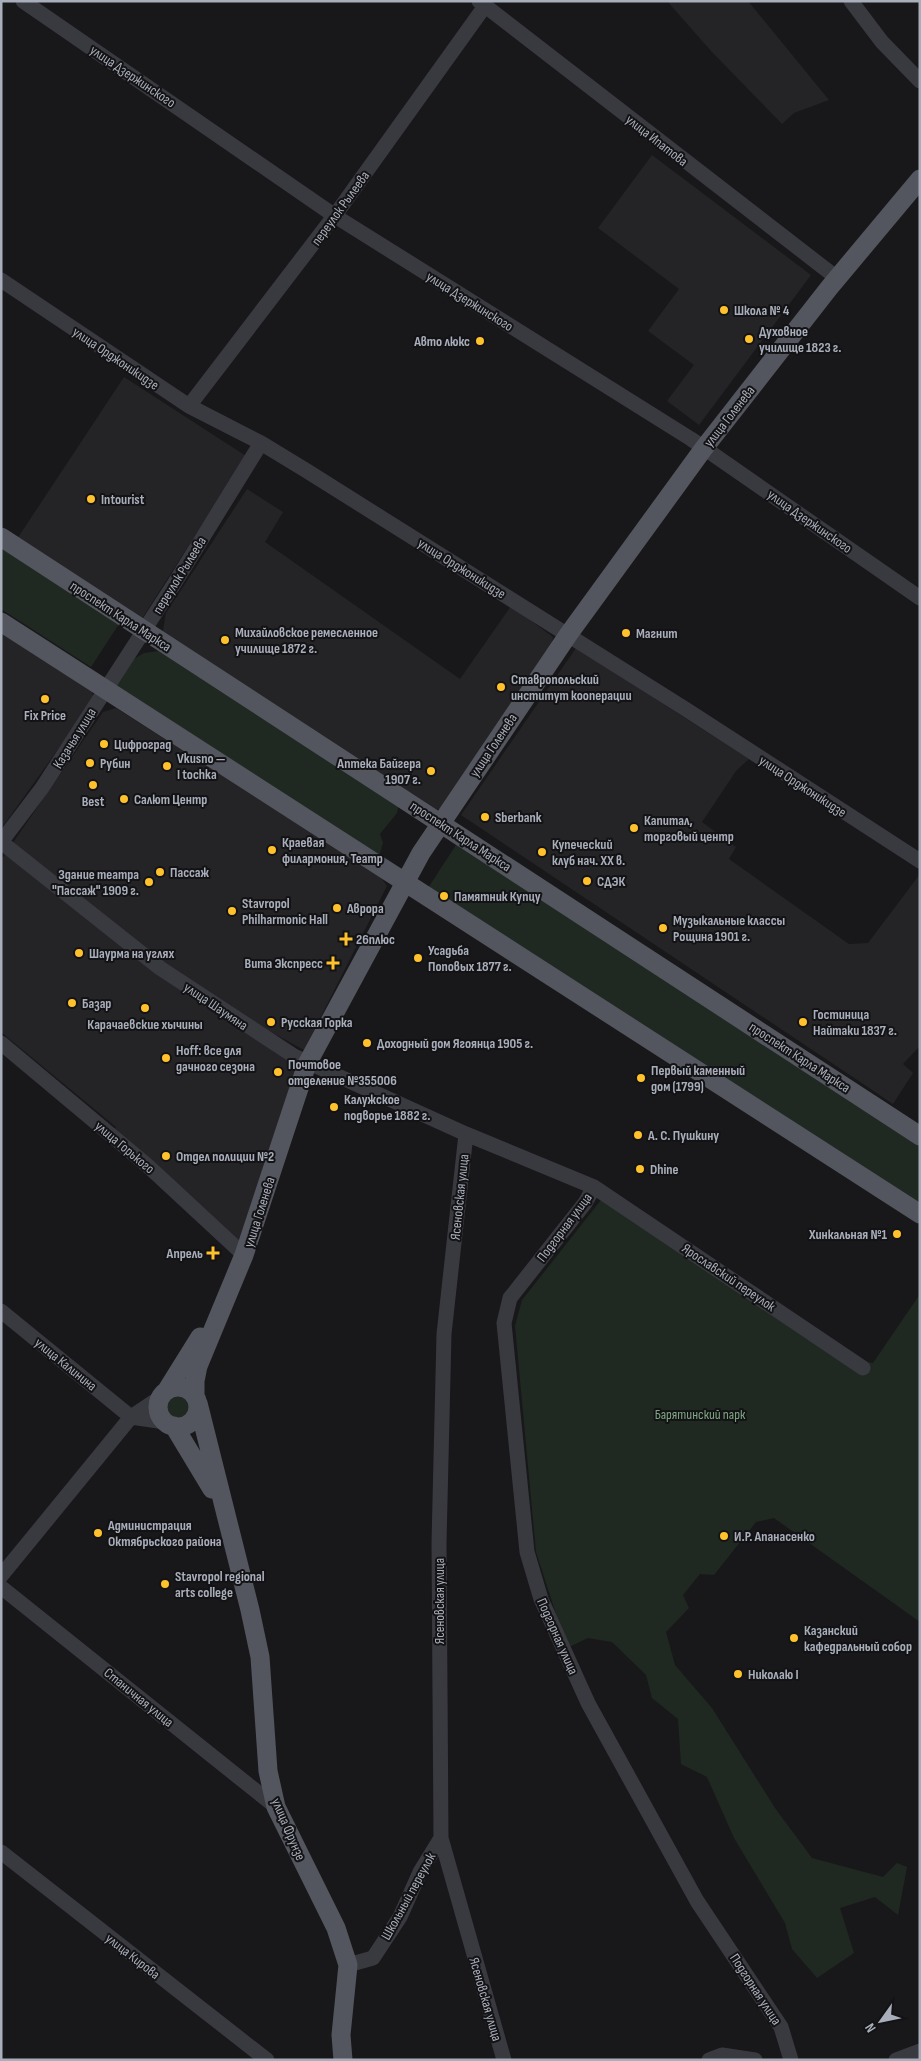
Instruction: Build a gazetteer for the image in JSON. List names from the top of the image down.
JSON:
{
  "streets": {
    "main road": ["улица Голенева", "проспект Карла Маркса", "улица Фрунзе"],
    "street": [
      "улица Дзержинского",
      "улица Ипатова",
      "переулок Рылеева",
      "улица Орджоникидзе",
      "Казачья улица",
      "улица Шаумяна",
      "улица Горького",
      "Ясеновская улица",
      "Подгорная улица",
      "Ярославский переулок",
      "улица Калинина",
      "Станичная улица",
      "Школьный переулок",
      "улица Кирова"
    ]
  },
  "crossings": [
    ["улица Дзержинского", "переулок Рылеева"],
    ["улица Дзержинского", "улица Голенева"],
    ["улица Ипатова", "переулок Рылеева"],
    ["улица Ипатова", "улица Голенева"],
    ["переулок Рылеева", "улица Орджоникидзе"],
    ["переулок Рылеева", "проспект Карла Маркса"],
    ["переулок Рылеева", "Казачья улица"],
    ["улица Орджоникидзе", "улица Голенева"],
    ["улица Голенева", "проспект Карла Маркса"],
    ["улица Голенева", "улица Шаумяна"],
    ["улица Голенева", "улица Горького"],
    ["улица Голенева", "улица Калинина"],
    ["улица Голенева", "улица Фрунзе"],
    ["проспект Карла Маркса", "Казачья улица"],
    ["Казачья улица", "улица Шаумяна"],
    ["улица Шаумяна", "Ясеновская улица"],
    ["улица Шаумяна", "Подгорная улица"],
    ["улица Шаумяна", "Ярославский переулок"],
    ["Ясеновская улица", "Школьный переулок"],
    ["Подгорная улица", "Ярославский переулок"],
    ["Станичная улица", "улица Фрунзе"],
    ["улица Фрунзе", "Школьный переулок"]
  ],
  "parks": ["Барятинский парк"],
  "places": {
    "other": [
      "Школа № 4",
      "Духовное училище 1823 г.",
      "Авто люкс",
      "Intourist",
      "Магнит",
      "Михайловское ремесленное училище 1872 г.",
      "Ставропольский институт кооперации",
      "Fix Price",
      "Цифроград",
      "Рубин",
      "Vkusno — I tochka",
      "Аптека Байгера 1907 г.",
      "Best",
      "Салют Центр",
      "Sberbank",
      "Капитал, торговый центр",
      "Краевая филармония, Театр",
      "Купеческий клуб нач. ХХ в.",
      "Пассаж",
      "СДЭК",
      "Здание театра \"Пассаж\" 1909 г.",
      "Памятник Купцу",
      "Аврора",
      "Stavropol Philharmonic Hall",
      "Музыкальные классы Рощина 1901 г.",
      "Шаурма на углях",
      "Усадьба Поповых 1877 г.",
      "Базар",
      "Карачаевские хычины",
      "Русская Горка",
      "Гостиница Найтаки 1837 г.",
      "Доходный дом Ягоянца 1905 г.",
      "Hoff: все для дачного сезона",
      "Почтовое отделение №355006",
      "Первый каменный дом (1799)",
      "Калужское подворье 1882 г.",
      "А. С. Пушкину",
      "Отдел полиции №2",
      "Dhine",
      "Хинкальная №1",
      "Администрация Октябрьского района",
      "И.Р. Апанасенко",
      "Stavropol regional arts college",
      "Казанский кафедральный собор",
      "Николаю I"
    ],
    "health": ["26плюс", "Вита Экспресс", "Апрель"]
  },
  "north": "bottom left"
}
